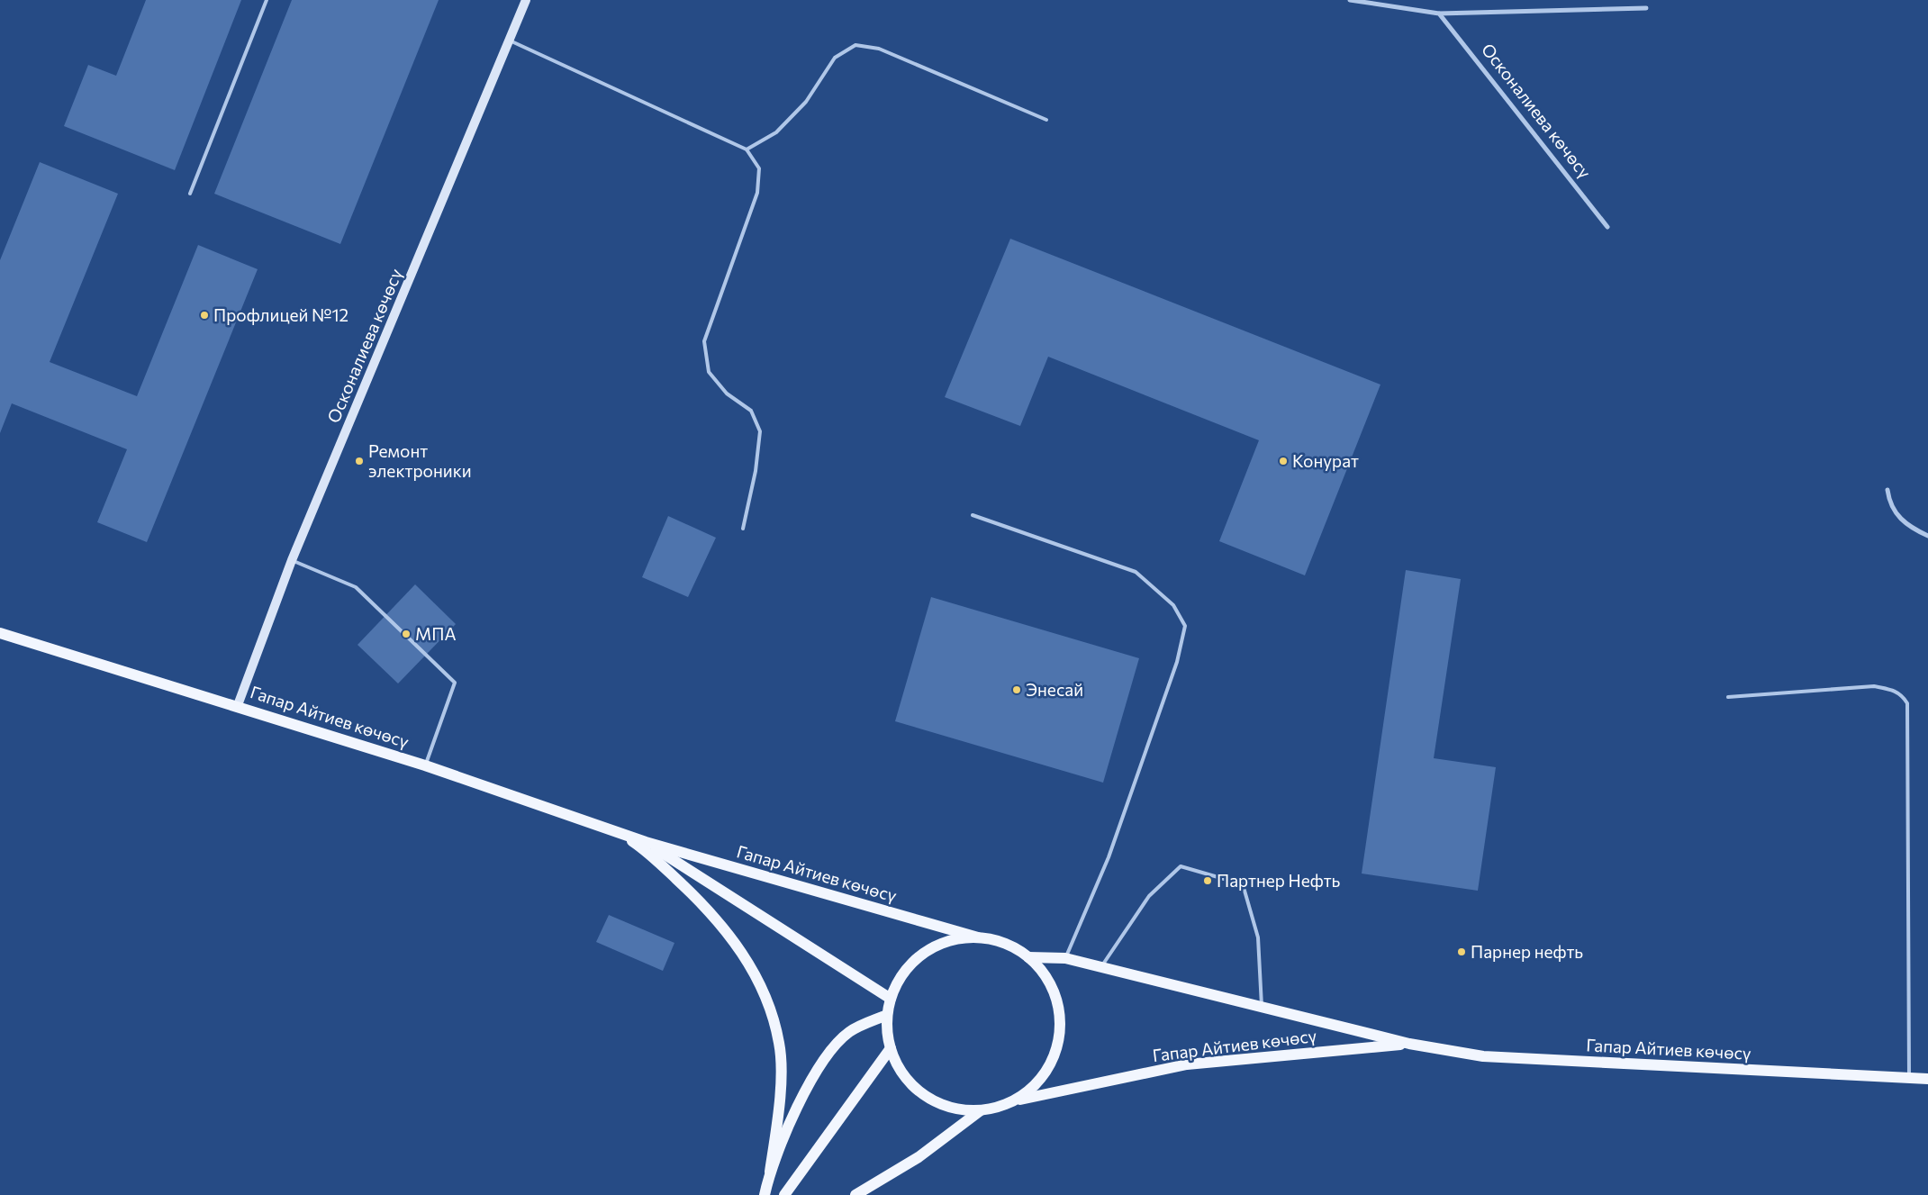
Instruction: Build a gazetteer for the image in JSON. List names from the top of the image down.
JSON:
{
  "streets": {
    "main road": ["Гапар Айтиев көчөсү"],
    "street": ["Осконалиева көчөсү"]
  },
  "crossings": [
    ["Осконалиева көчөсү", "Гапар Айтиев көчөсү"]
  ],
  "places": [
    "Профлицей №12",
    "Ремонт электроники",
    "Конурат",
    "МПА",
    "Энесай",
    "Партнер Нефть",
    "Парнер нефть"
  ]
}
